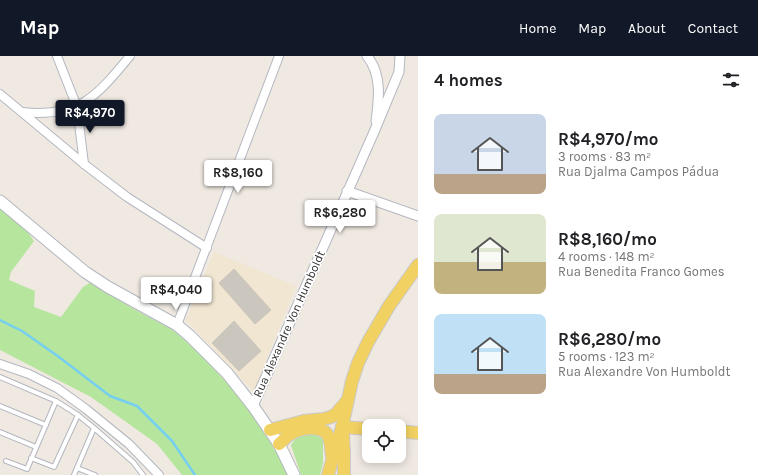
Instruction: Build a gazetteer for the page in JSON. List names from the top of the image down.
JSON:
{
  "streets": {
    "street": ["Rua Alexandre Von Humboldt"]
  },
  "page": {
    "header": "Map",
    "nav": [
      "Home",
      "Map",
      "About",
      "Contact"
    ],
    "heading": "4 homes",
    "price": [
      "R$4,970",
      "R$8,160",
      "R$6,280",
      "R$4,040"
    ],
    "list": [
      {
        "name": "R$4,970/mo",
        "note": "3 rooms · 83 m² · Rua Djalma Campos Pádua"
      },
      {
        "name": "R$8,160/mo",
        "note": "4 rooms · 148 m² · Rua Benedita Franco Gomes"
      },
      {
        "name": "R$6,280/mo",
        "note": "5 rooms · 123 m² · Rua Alexandre Von Humboldt"
      }
    ]
  }
}
